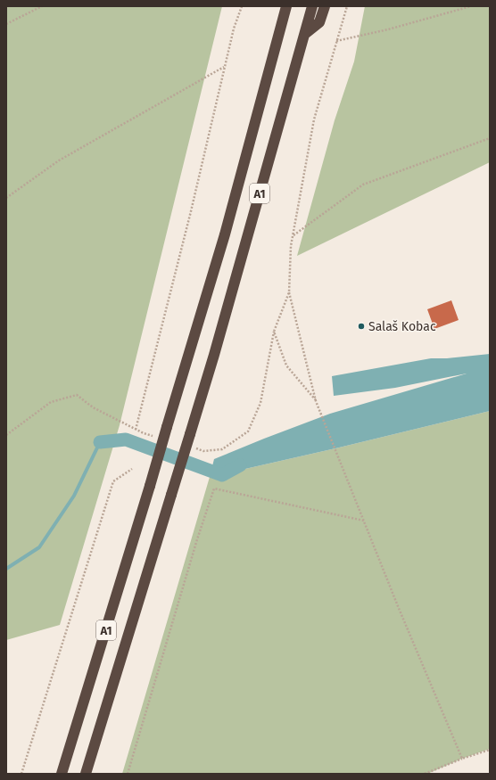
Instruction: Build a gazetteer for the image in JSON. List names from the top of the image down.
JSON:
{
  "streets": {
    "highway": ["A1"]
  },
  "places": ["Salaš Kobac"]
}
